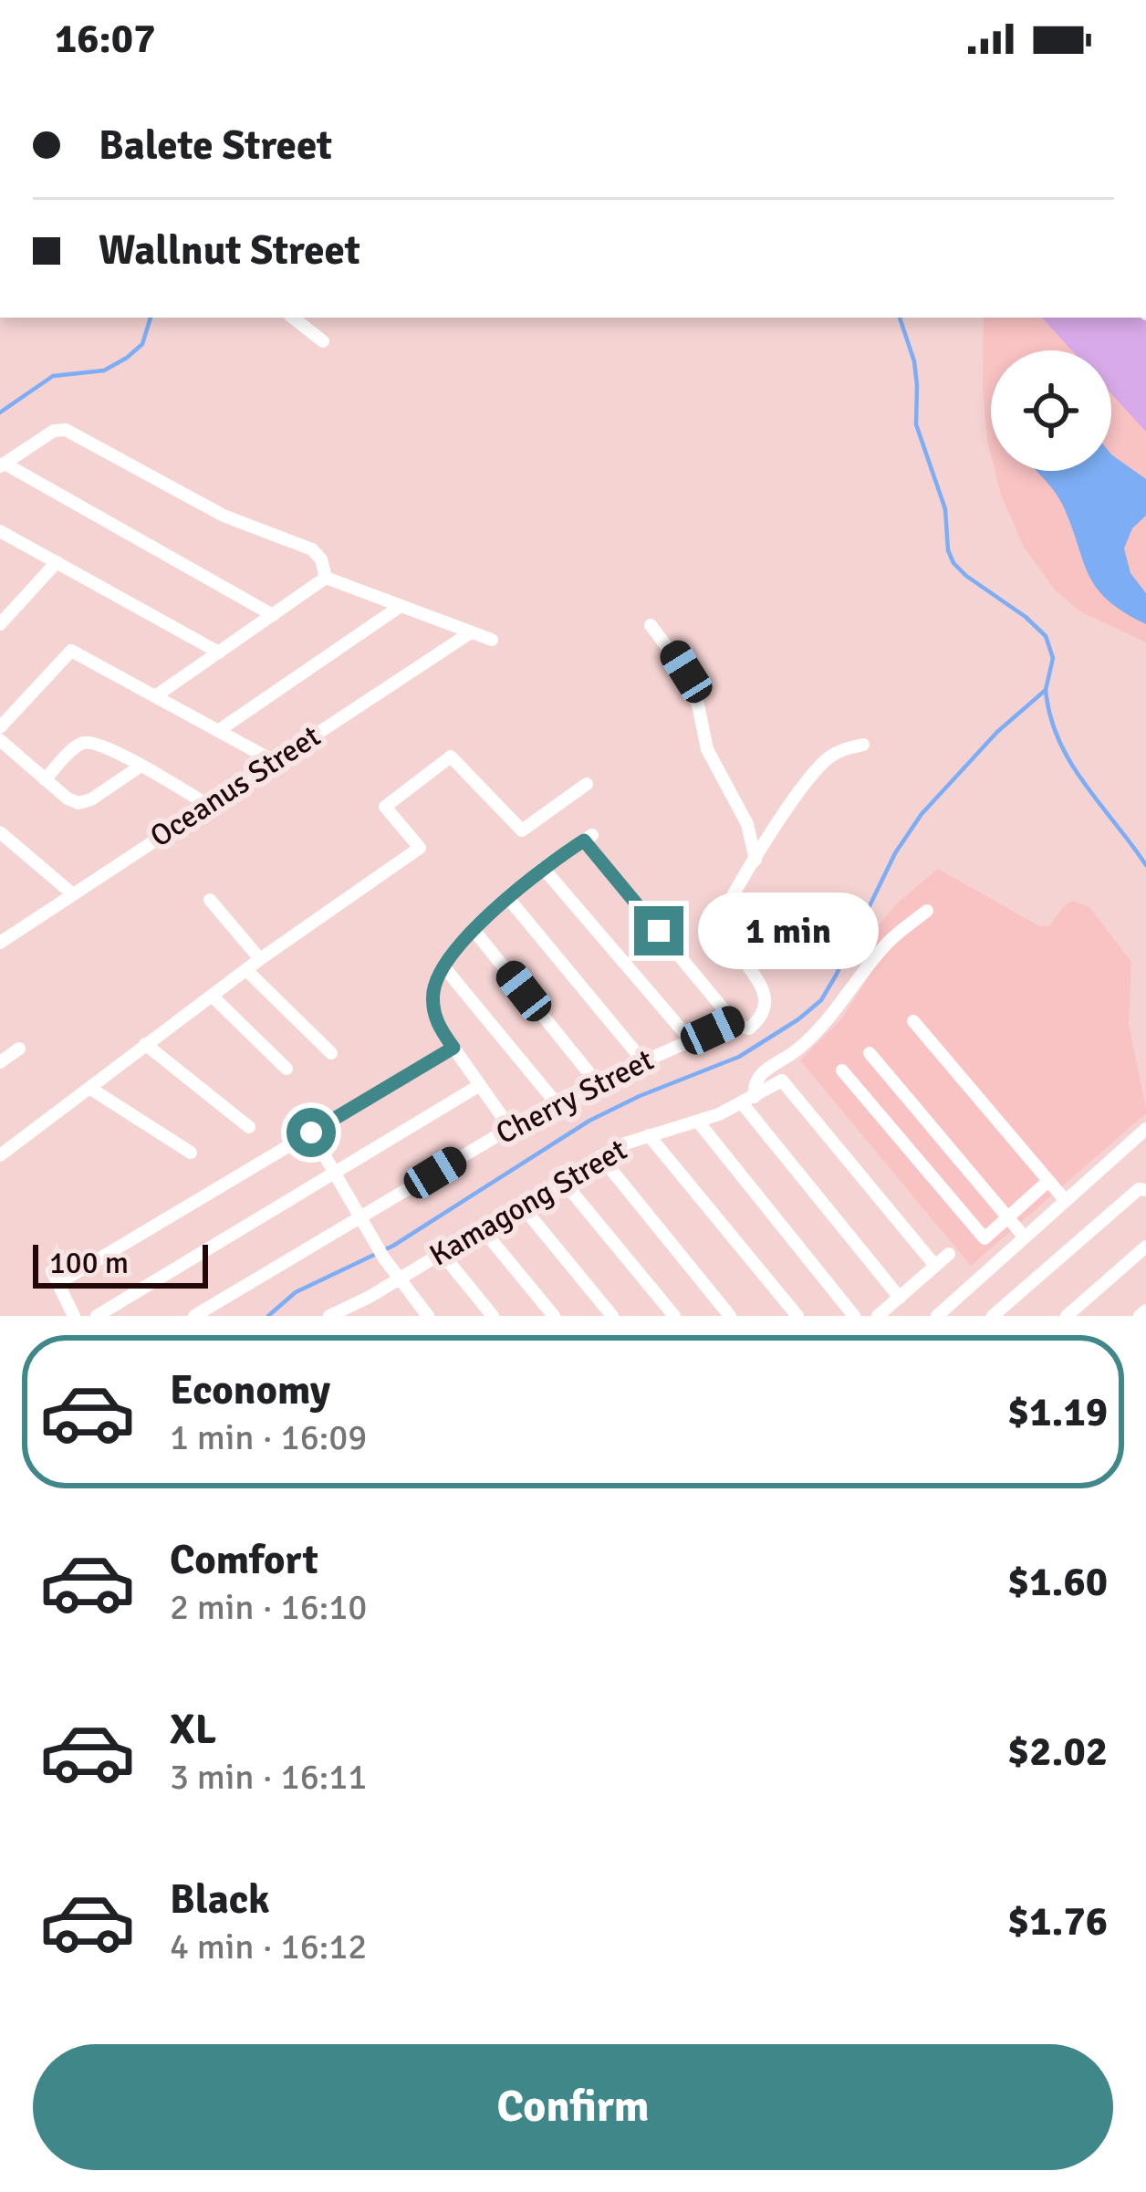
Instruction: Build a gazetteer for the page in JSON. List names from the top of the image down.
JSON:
{
  "streets": {
    "street": ["Oceanus Street", "Cherry Street", "Kamagong Street"]
  },
  "scale_bar": "100 m",
  "page": {
    "status": "16:07",
    "banner": ["Balete Street", "Wallnut Street"],
    "bubble": "1 min",
    "scale": "100 m",
    "list": [
      {
        "name": "Economy",
        "note": "1 min · 16:09",
        "value": "$1.19"
      },
      {
        "name": "Comfort",
        "note": "2 min · 16:10",
        "value": "$1.60"
      },
      {
        "name": "XL",
        "note": "3 min · 16:11",
        "value": "$2.02"
      },
      {
        "name": "Black",
        "note": "4 min · 16:12",
        "value": "$1.76"
      }
    ],
    "buttons": "Confirm"
  }
}
